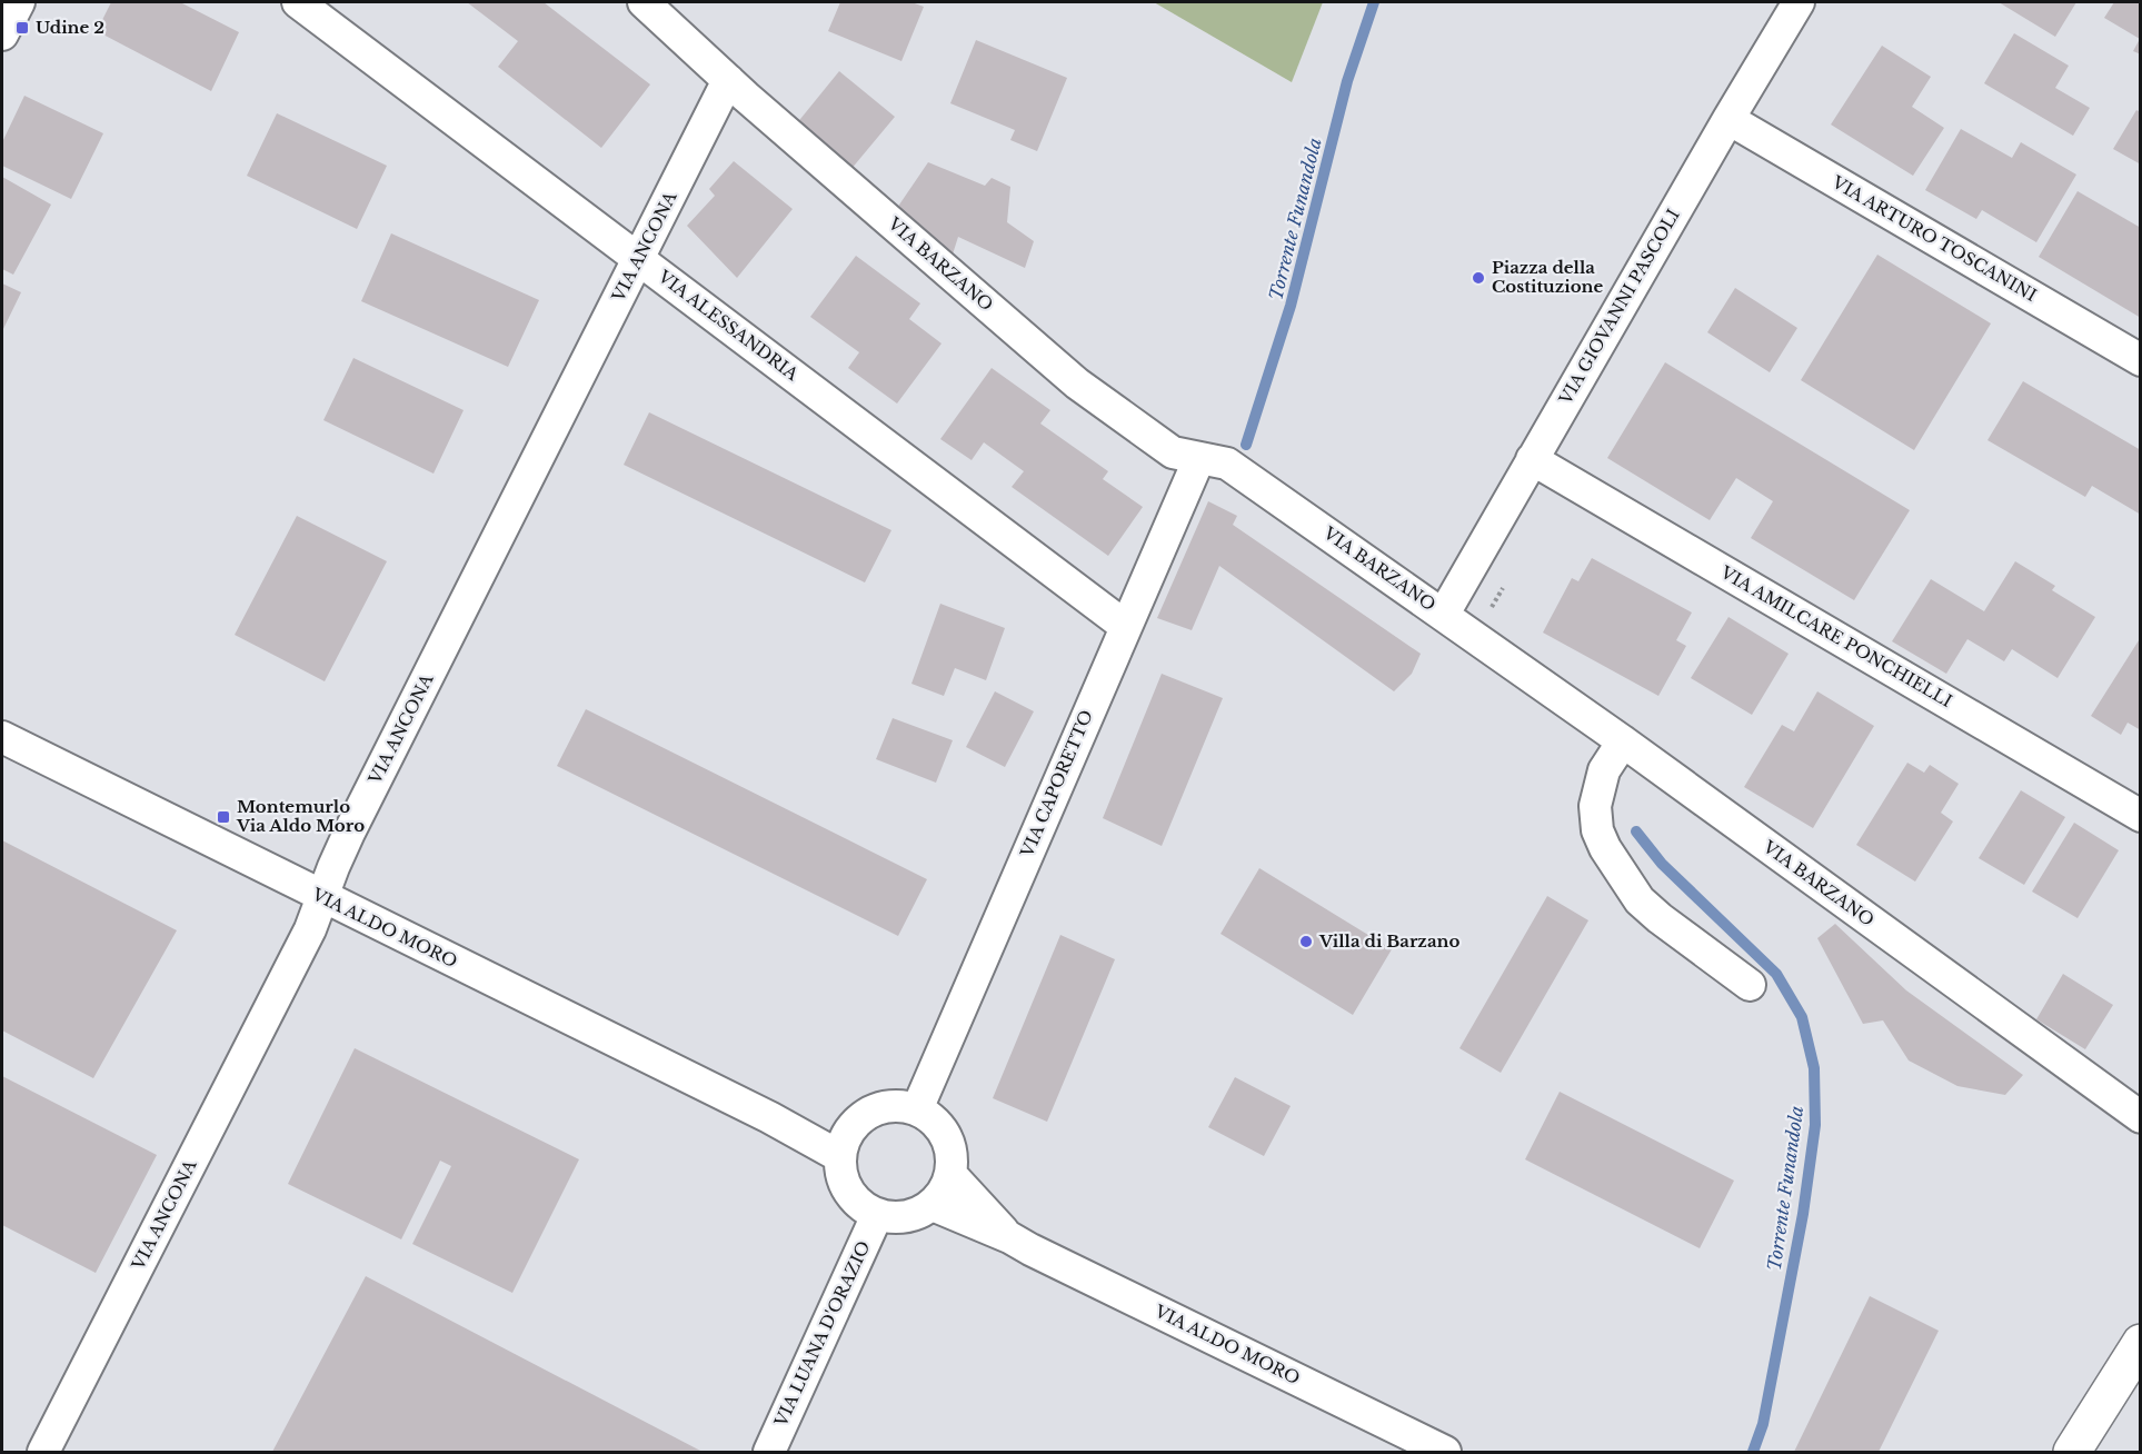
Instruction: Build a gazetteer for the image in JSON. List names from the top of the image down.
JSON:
{
  "streets": {
    "street": [
      "VIA ARTURO TOSCANINI",
      "VIA ANCONA",
      "VIA BARZANO",
      "VIA GIOVANNI PASCOLI",
      "VIA ALESSANDRIA",
      "VIA AMILCARE PONCHIELLI",
      "VIA CAPORETTO",
      "VIA ALDO MORO",
      "VIA LUANA D'ORAZIO"
    ]
  },
  "crossings": [
    ["VIA ARTURO TOSCANINI", "VIA GIOVANNI PASCOLI"],
    ["VIA ANCONA", "VIA BARZANO"],
    ["VIA ANCONA", "VIA ALESSANDRIA"],
    ["VIA ANCONA", "VIA ALDO MORO"],
    ["VIA BARZANO", "VIA GIOVANNI PASCOLI"],
    ["VIA BARZANO", "VIA CAPORETTO"],
    ["VIA GIOVANNI PASCOLI", "VIA AMILCARE PONCHIELLI"],
    ["VIA ALESSANDRIA", "VIA CAPORETTO"],
    ["VIA CAPORETTO", "VIA ALDO MORO"],
    ["VIA CAPORETTO", "VIA LUANA D'ORAZIO"],
    ["VIA ALDO MORO", "VIA LUANA D'ORAZIO"]
  ],
  "water": ["Torrente Funandola"],
  "places": {
    "transit": ["Udine 2", "Montemurlo Via Aldo Moro"],
    "other": ["Piazza della Costituzione", "Villa di Barzano"]
  }
}
